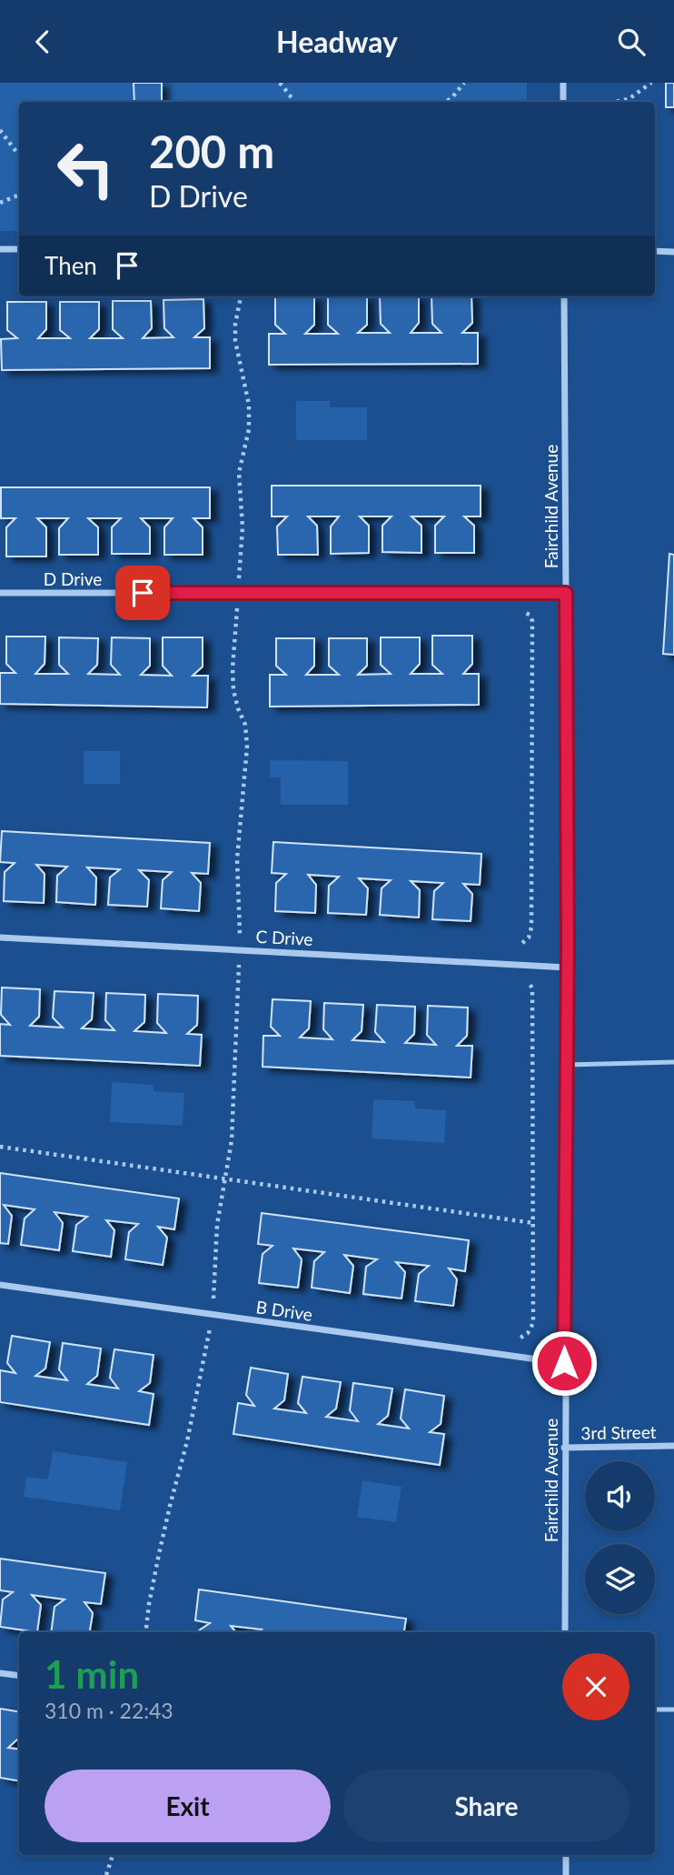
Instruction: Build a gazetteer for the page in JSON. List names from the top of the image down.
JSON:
{
  "streets": {
    "street": [
      "Fairchild Avenue",
      "D Drive",
      "C Drive",
      "B Drive",
      "3rd Street"
    ]
  },
  "crossings": [
    ["Fairchild Avenue", "D Drive"],
    ["Fairchild Avenue", "C Drive"],
    ["Fairchild Avenue", "B Drive"],
    ["Fairchild Avenue", "3rd Street"]
  ],
  "page": {
    "header": "Headway",
    "turn": ["200 m", "D Drive"],
    "then": "Then",
    "heading": ["1 min", "310 m · 22:43"],
    "buttons": ["Exit", "Share"]
  }
}
